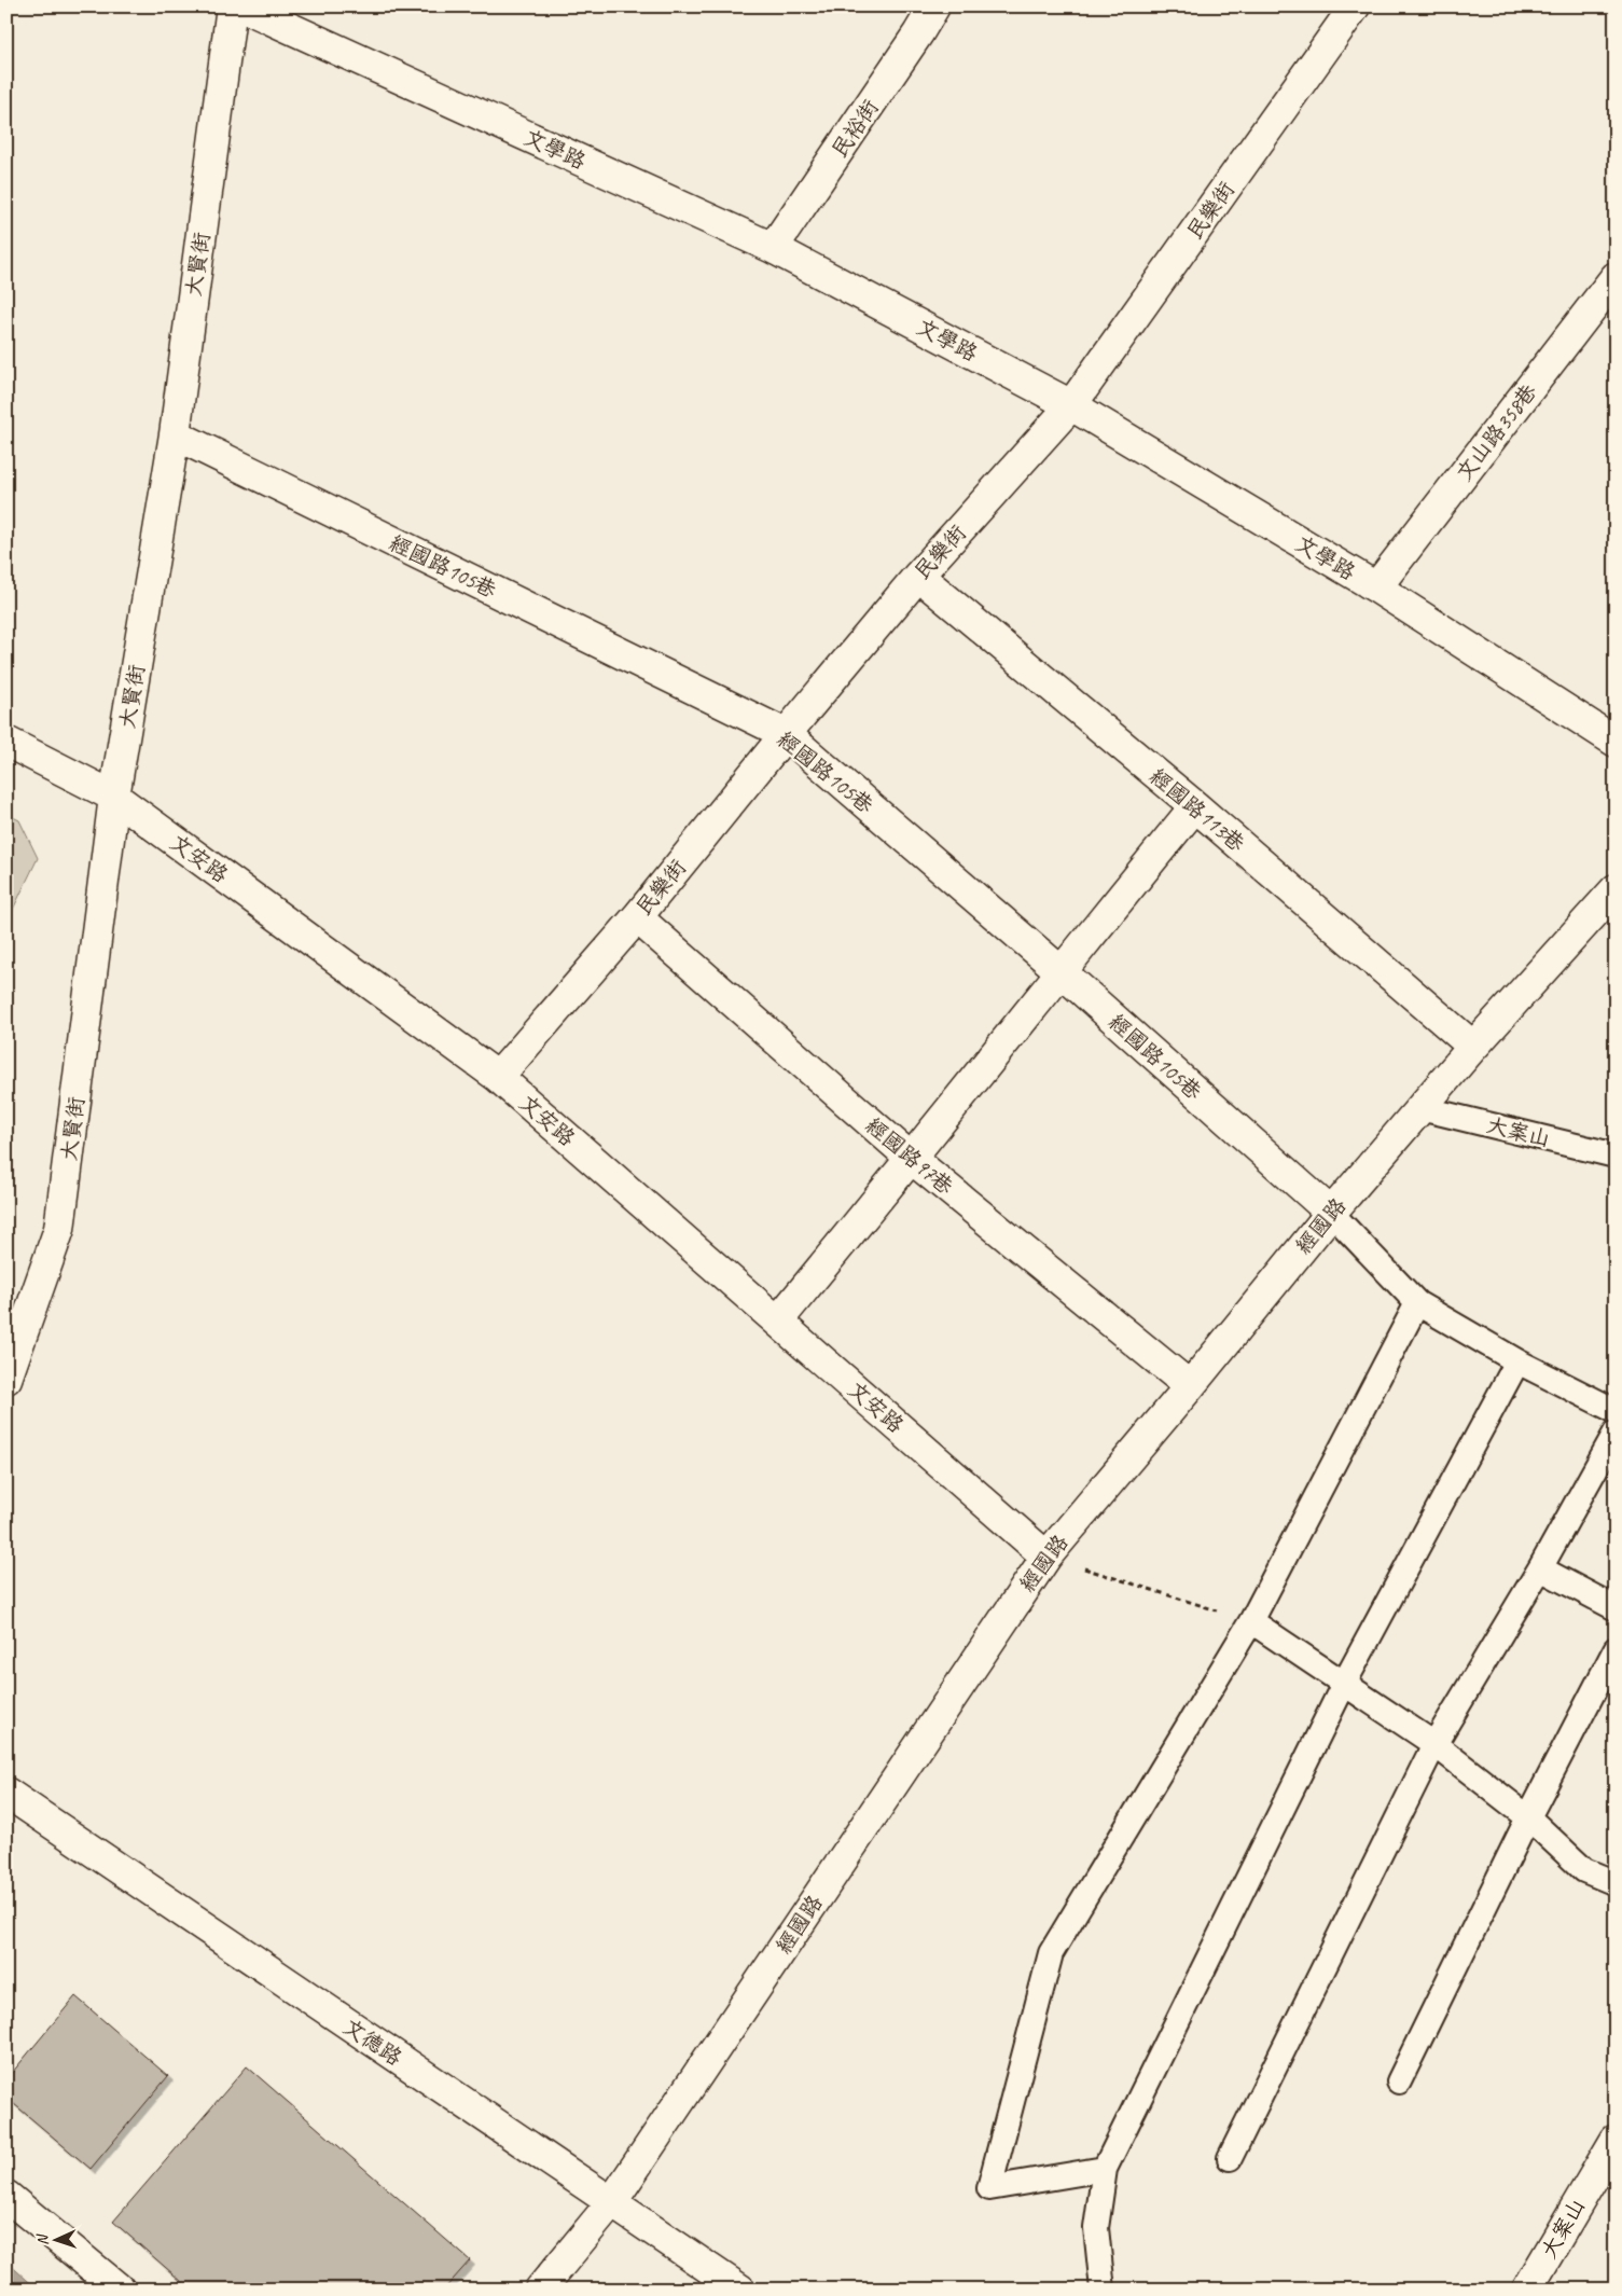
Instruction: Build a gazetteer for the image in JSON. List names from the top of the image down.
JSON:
{
  "streets": {
    "street": [
      "民裕街",
      "文學路",
      "民樂街",
      "大賢街",
      "文山路358巷",
      "經國路105巷",
      "經國路113巷",
      "文安路",
      "大案山",
      "經國路97巷",
      "經國路",
      "文德路"
    ]
  },
  "crossings": [
    ["民裕街", "文學路"],
    ["文學路", "民樂街"],
    ["文學路", "文山路358巷"],
    ["民樂街", "經國路105巷"],
    ["民樂街", "經國路113巷"],
    ["民樂街", "文安路"],
    ["民樂街", "經國路97巷"],
    ["大賢街", "經國路105巷"],
    ["大賢街", "文安路"],
    ["經國路105巷", "經國路"],
    ["經國路113巷", "經國路"],
    ["文安路", "經國路"],
    ["大案山", "經國路"],
    ["經國路97巷", "經國路"],
    ["經國路", "文德路"]
  ],
  "north": "left"
}
